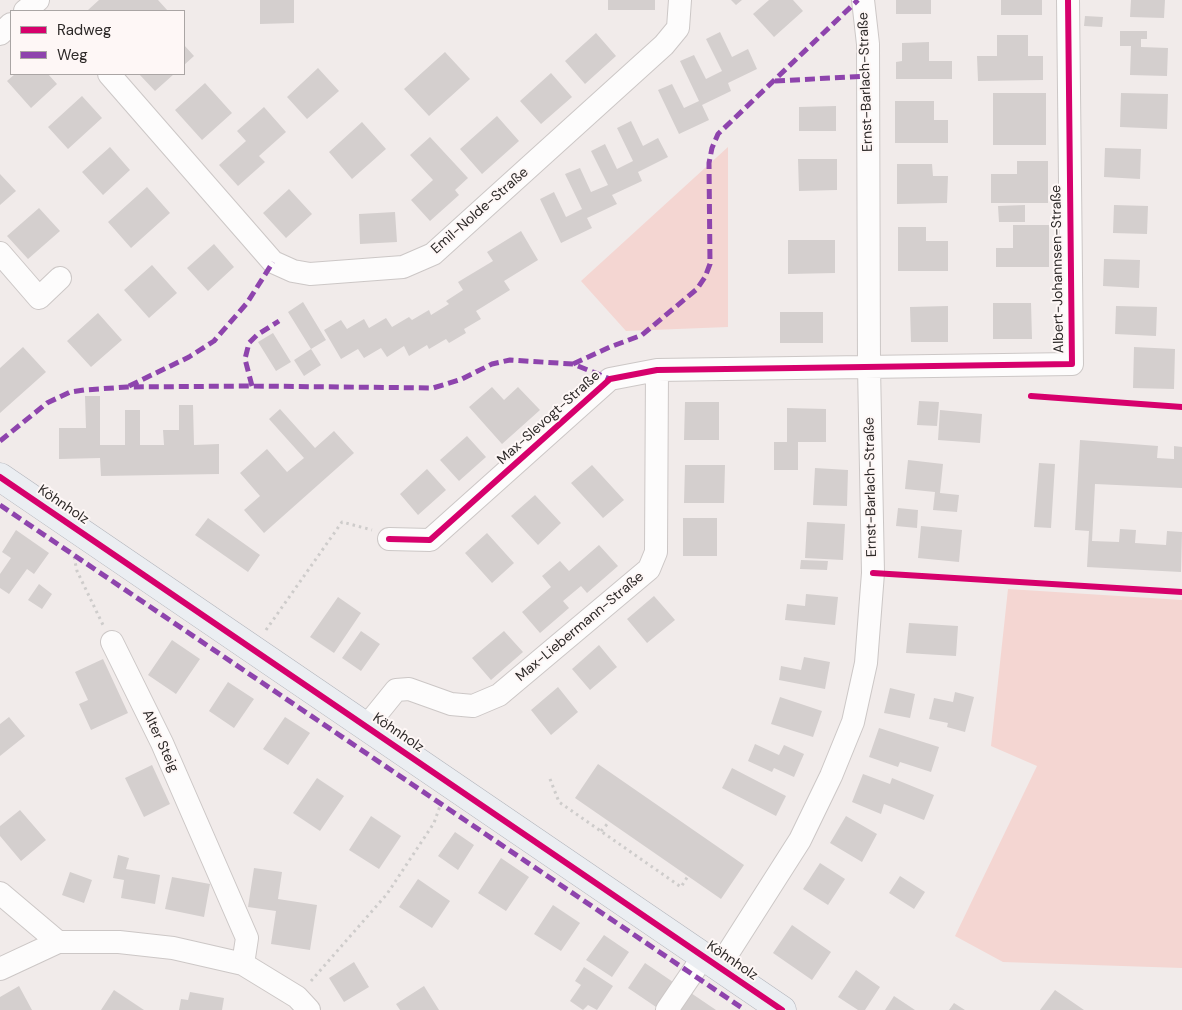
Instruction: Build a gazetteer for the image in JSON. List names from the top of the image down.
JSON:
{
  "streets": {
    "main road": ["Köhnholz"],
    "street": [
      "Ernst-Barlach-Straße",
      "Emil-Nolde-Straße",
      "Albert-Johannsen-Straße",
      "Max-Slevogt-Straße",
      "Max-Liebermann-Straße",
      "Alter Steig"
    ]
  },
  "crossings": [
    ["Ernst-Barlach-Straße", "Albert-Johannsen-Straße"],
    ["Ernst-Barlach-Straße", "Max-Slevogt-Straße"],
    ["Ernst-Barlach-Straße", "Köhnholz"],
    ["Albert-Johannsen-Straße", "Max-Slevogt-Straße"],
    ["Max-Slevogt-Straße", "Max-Liebermann-Straße"],
    ["Köhnholz", "Max-Liebermann-Straße"]
  ],
  "legend": ["Radweg", "Weg"]
}
